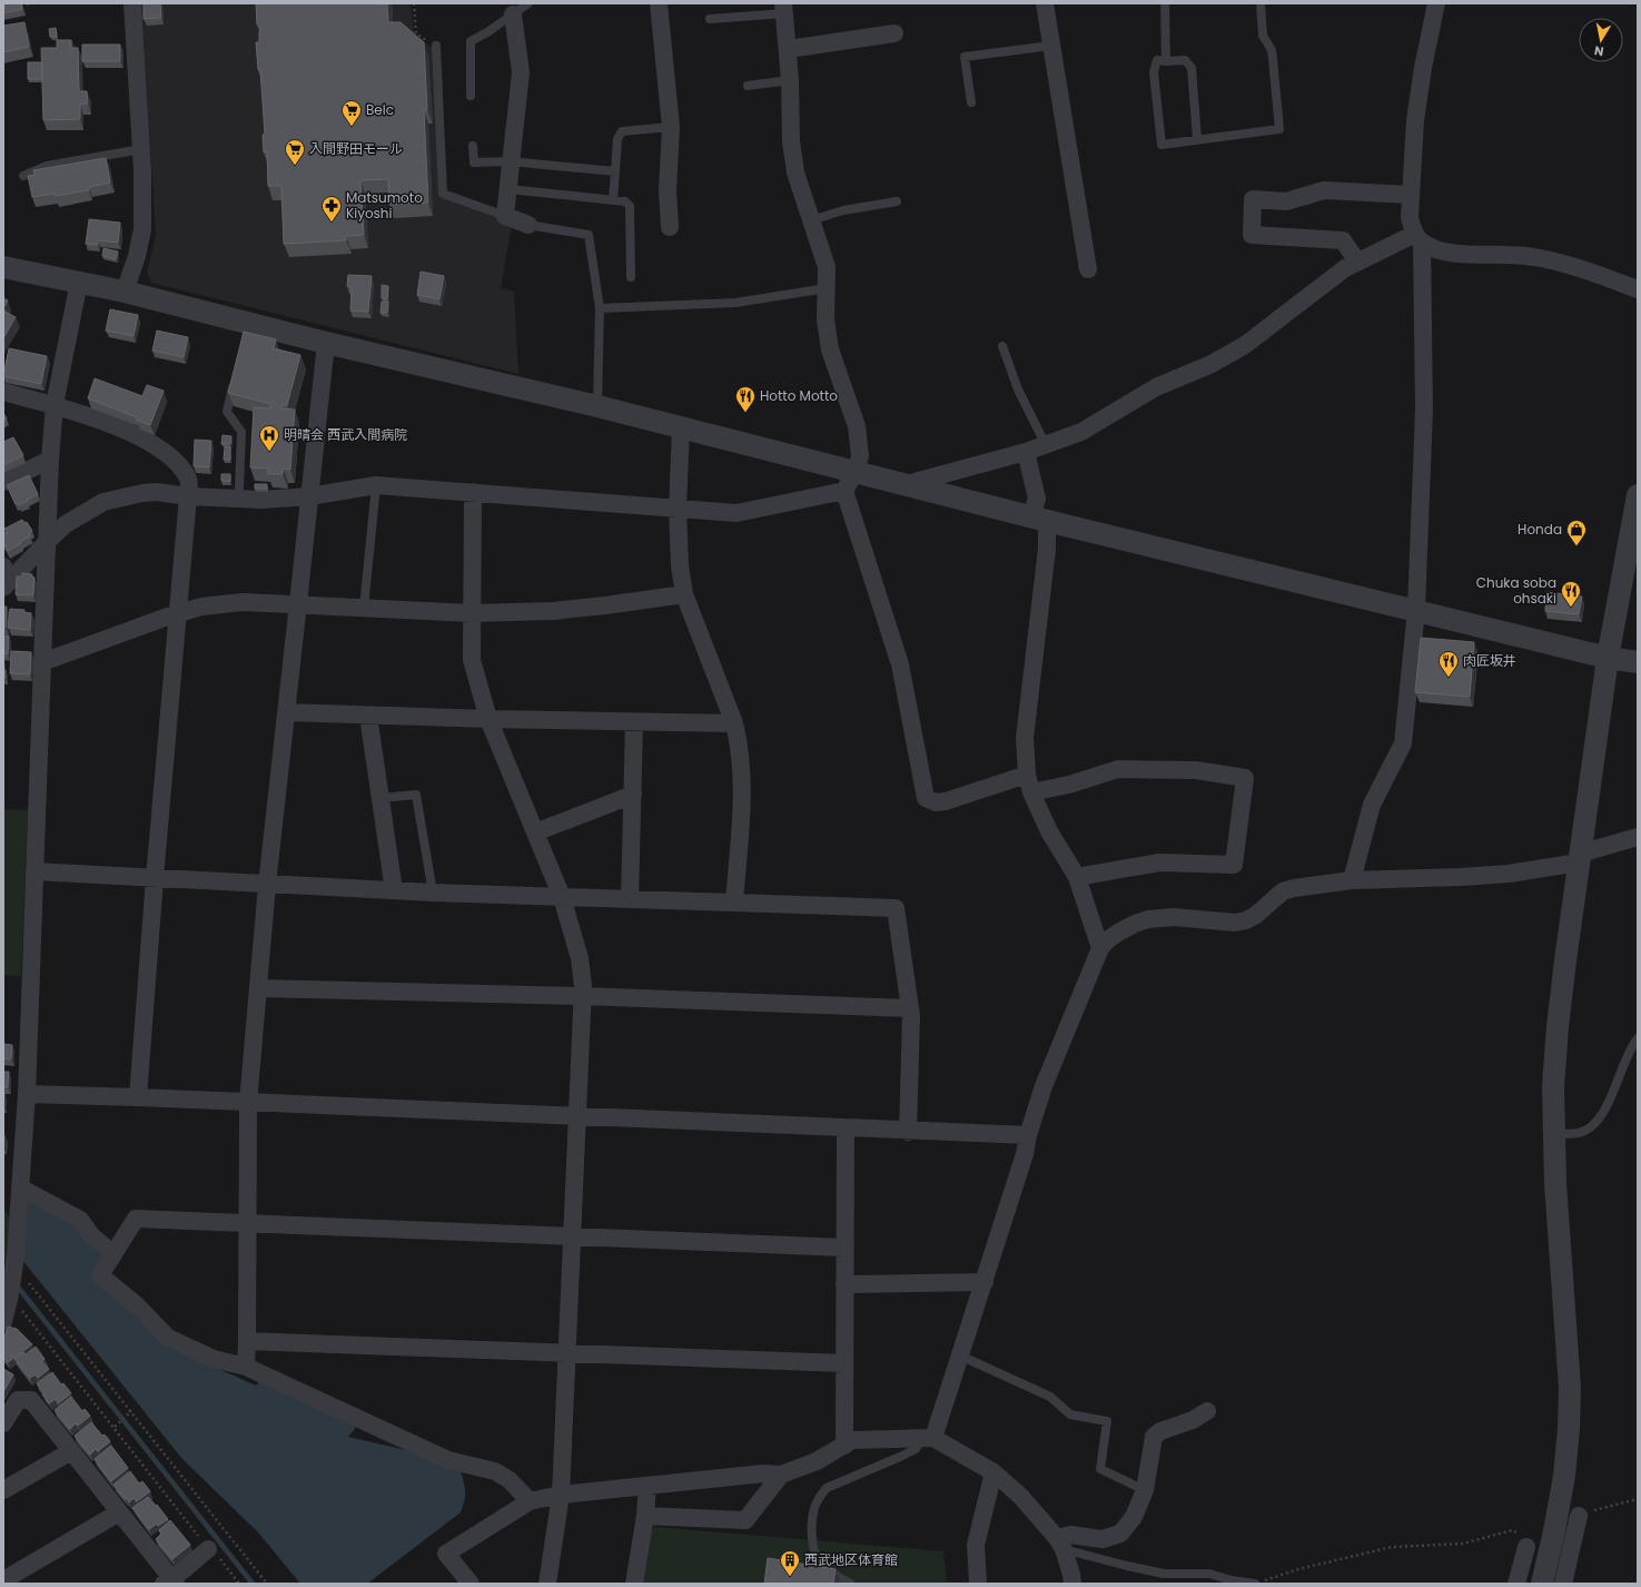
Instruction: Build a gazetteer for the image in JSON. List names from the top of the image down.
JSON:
{
  "places": {
    "supermarket": ["Belc", "入間野田モール"],
    "pharmacy": ["Matsumoto Kiyoshi"],
    "restaurant": ["Hotto Motto", "Chuka soba ohsaki", "肉匠坂井"],
    "hospital": ["明晴会 西武入間病院"],
    "shop": ["Honda"],
    "building": ["西武地区体育館"]
  },
  "north": "bottom"
}
